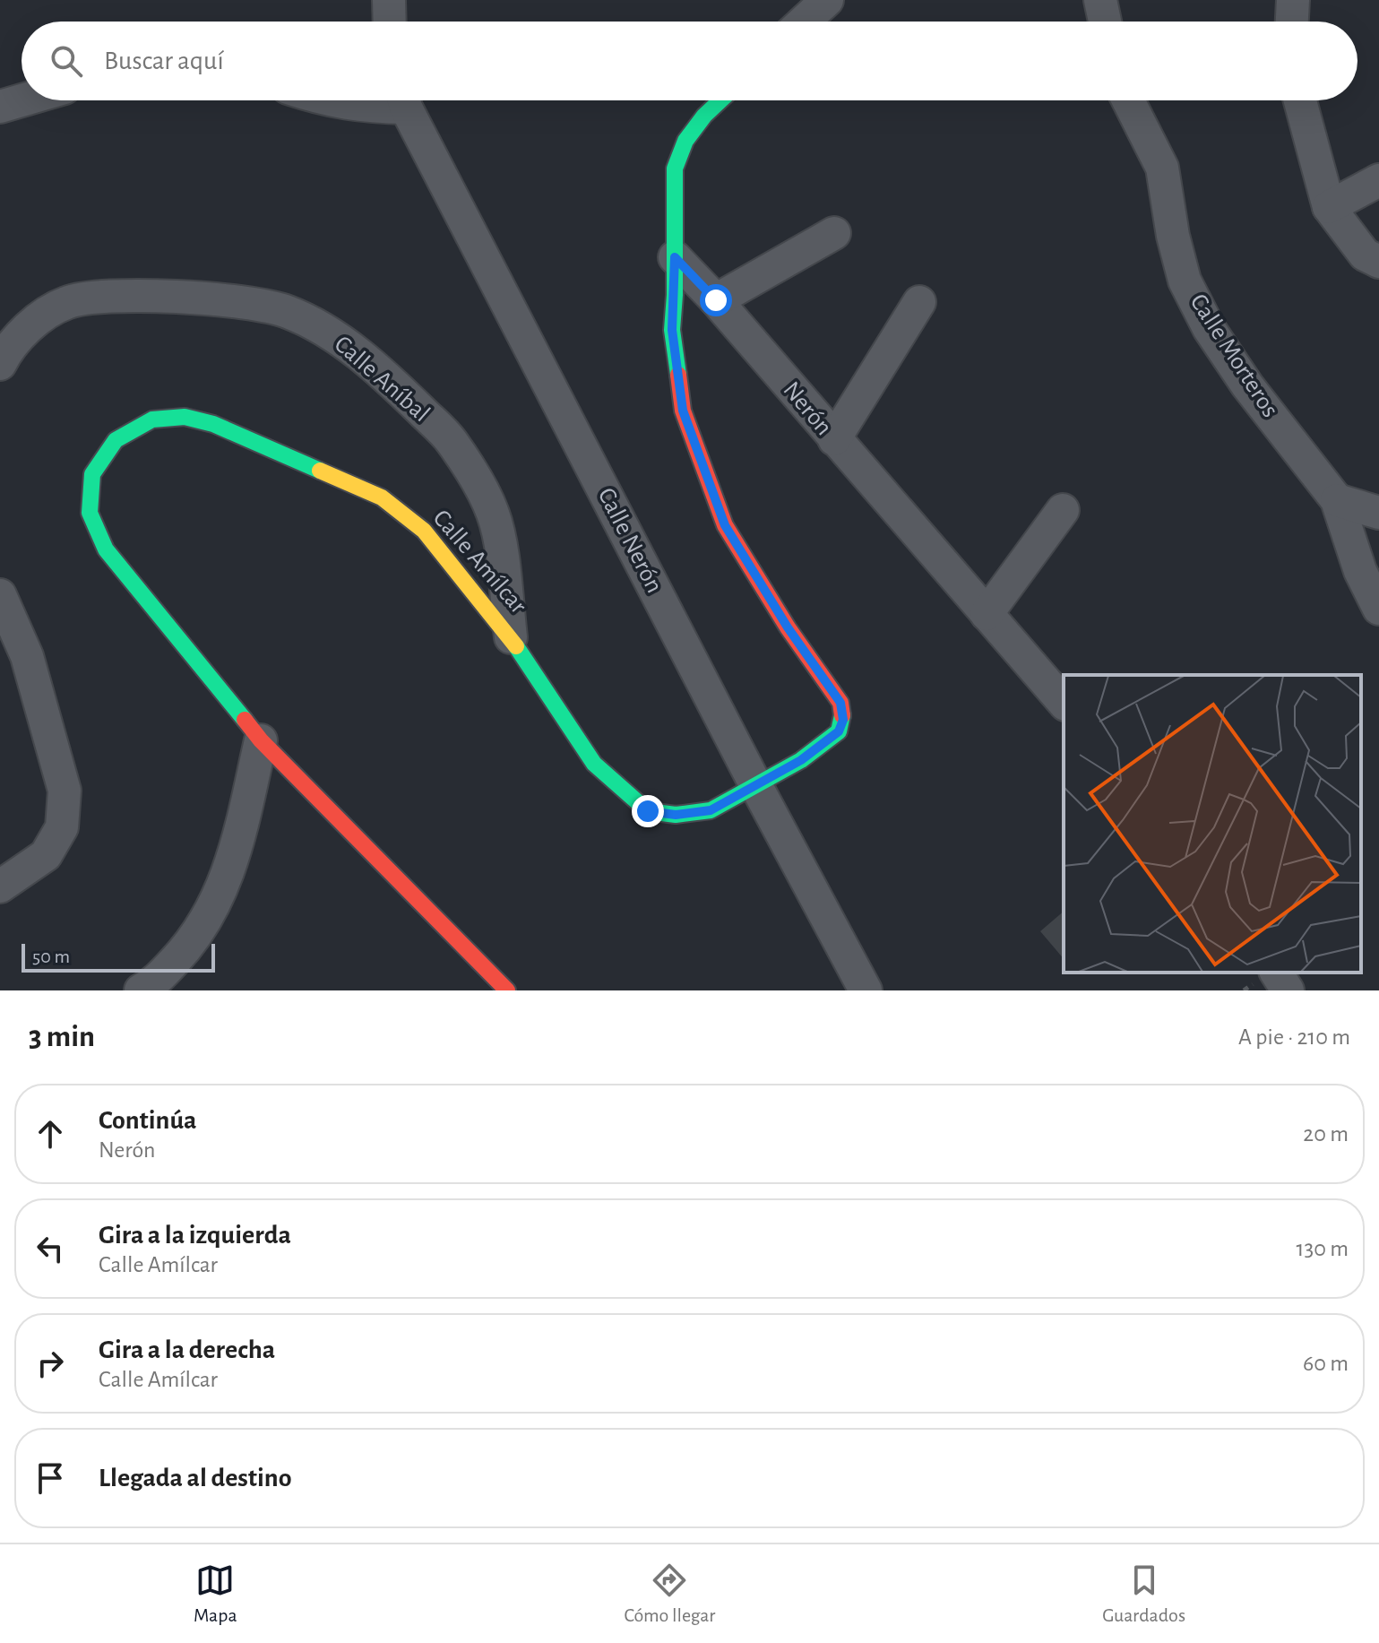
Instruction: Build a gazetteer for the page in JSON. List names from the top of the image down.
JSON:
{
  "streets": {
    "street": [
      "Calle Morteros",
      "Calle Aníbal",
      "Nerón",
      "Calle Nerón",
      "Calle Amílcar"
    ]
  },
  "crossings": [
    ["Calle Aníbal", "Calle Amílcar"],
    ["Nerón", "Calle Amílcar"],
    ["Calle Nerón", "Calle Amílcar"]
  ],
  "scale_bar": "50 m",
  "page": {
    "search": "Buscar aquí",
    "scale": "50 m",
    "heading": ["3 min", "A pie · 210 m"],
    "list": [
      ["Continúa", "Nerón", "20 m"],
      ["Gira a la izquierda", "Calle Amílcar", "130 m"],
      ["Gira a la derecha", "Calle Amílcar", "60 m"],
      "Llegada al destino"
    ],
    "nav": ["Mapa", "Cómo llegar", "Guardados"]
  }
}
